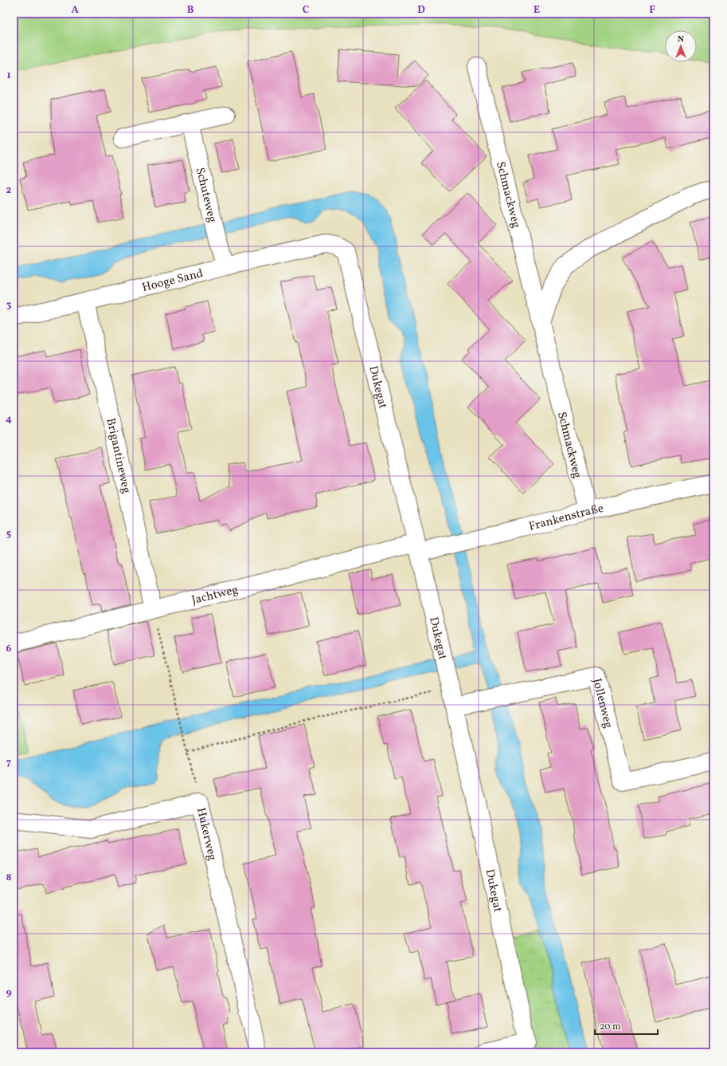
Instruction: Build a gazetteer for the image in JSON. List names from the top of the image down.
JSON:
{
  "streets": {
    "street": [
      "Schuteweg",
      "Schmackweg",
      "Hooge Sand",
      "Dukegat",
      "Brigantineweg",
      "Frankenstraße",
      "Jachtweg",
      "Jollenweg",
      "Hukerweg"
    ]
  },
  "crossings": [
    ["Schuteweg", "Hooge Sand"],
    ["Schmackweg", "Frankenstraße"],
    ["Hooge Sand", "Dukegat"],
    ["Hooge Sand", "Brigantineweg"],
    ["Dukegat", "Frankenstraße"],
    ["Dukegat", "Jachtweg"],
    ["Dukegat", "Jollenweg"],
    ["Brigantineweg", "Jachtweg"],
    ["Frankenstraße", "Jachtweg"]
  ],
  "scale_bar": "20 m",
  "north": "top",
  "grid": {
    "columns": [
      "A",
      "B",
      "C",
      "D",
      "E",
      "F"
    ],
    "rows": [
      "1",
      "2",
      "3",
      "4",
      "5",
      "6",
      "7",
      "8",
      "9"
    ]
  }
}
